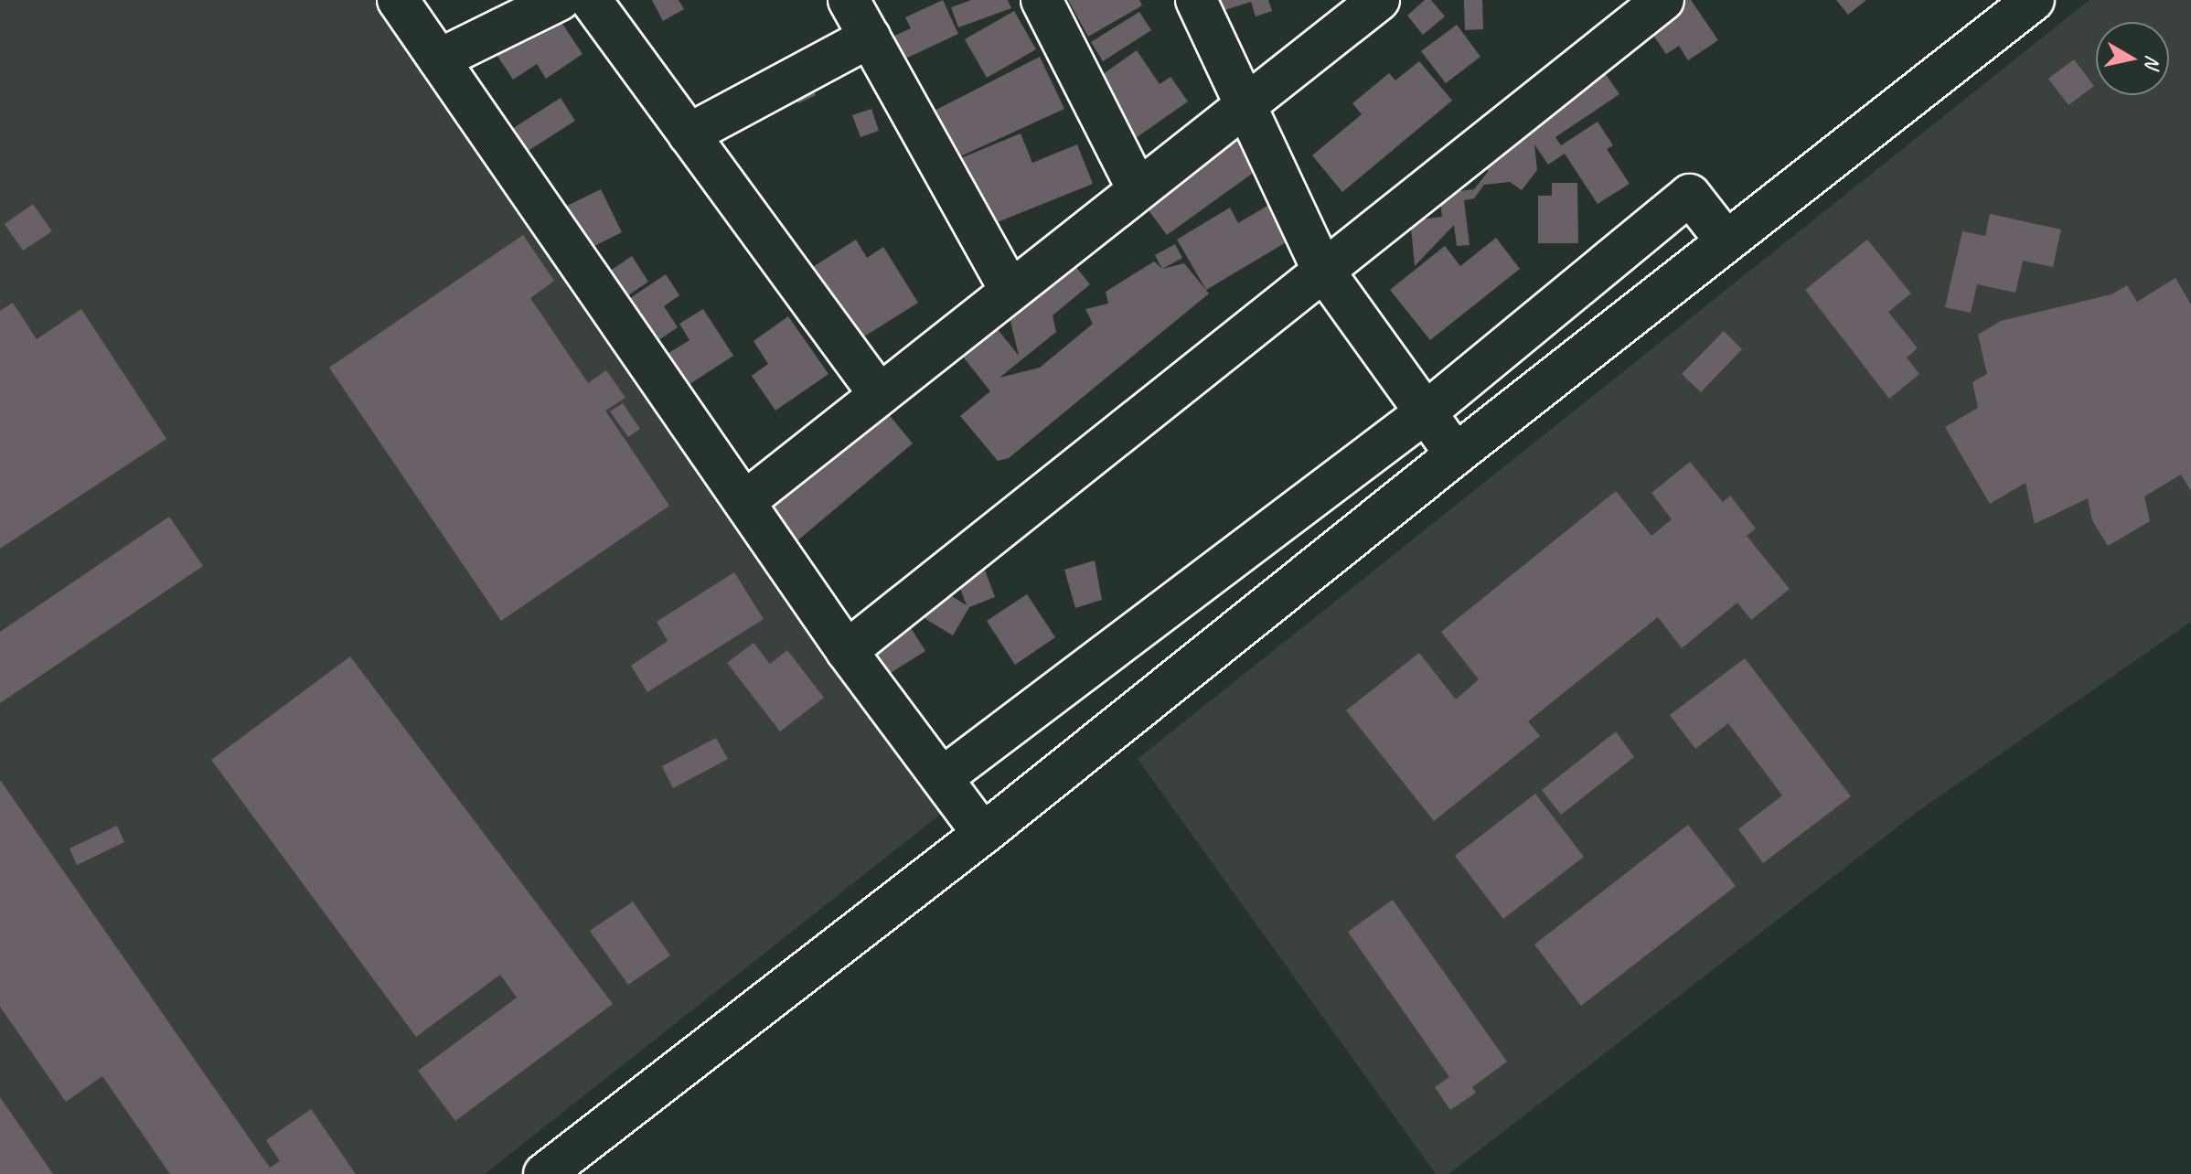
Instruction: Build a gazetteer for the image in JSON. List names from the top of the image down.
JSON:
{
  "north": "right"
}
